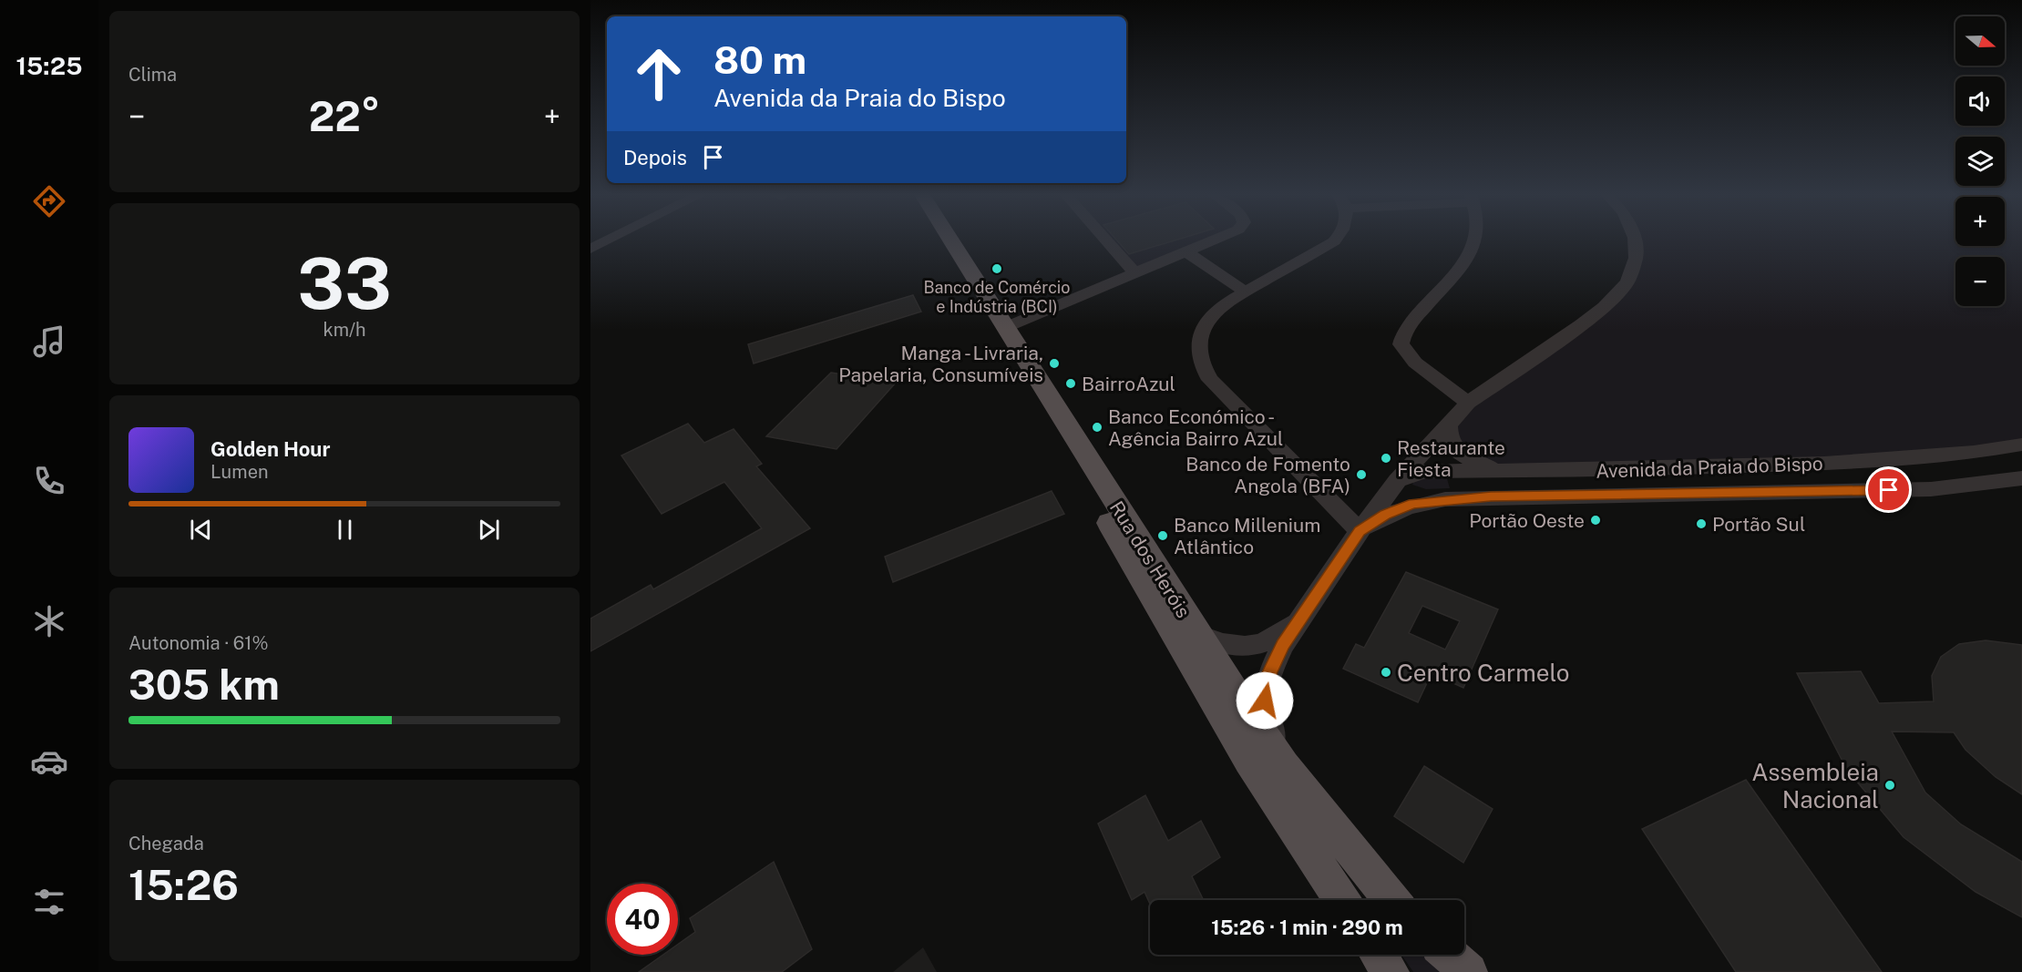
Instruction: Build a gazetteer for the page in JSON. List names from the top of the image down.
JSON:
{
  "streets": {
    "main road": ["Rua dos Heróis"],
    "street": ["Avenida da Praia do Bispo"]
  },
  "places": [
    "Banco de Comércio e Indústria (BCI)",
    "Manga - Livraria, Papelaria, Consumíveis",
    "BairroAzul",
    "Banco Económico - Agência Bairro Azul",
    "Restaurante Fiesta",
    "Banco de Fomento Angola (BFA)",
    "Portão Oeste",
    "Portão Sul",
    "Banco Millenium Atlântico",
    "Centro Carmelo",
    "Assembleia Nacional"
  ],
  "north": "right",
  "page": {
    "tabs": "15:25",
    "tile": [
      "Clima",
      ["33", "km/h"],
      ["Autonomia · 61%", "305 km"],
      ["Chegada", "15:26"]
    ],
    "map_buttons": ["+", "−"],
    "turn": ["80 m", "Avenida da Praia do Bispo"],
    "heat": ["−", "22°", "+"],
    "then": "Depois",
    "song": ["Golden Hour", "Lumen"],
    "limit": "40",
    "trip": "15:26 · 1 min · 290 m"
  }
}
